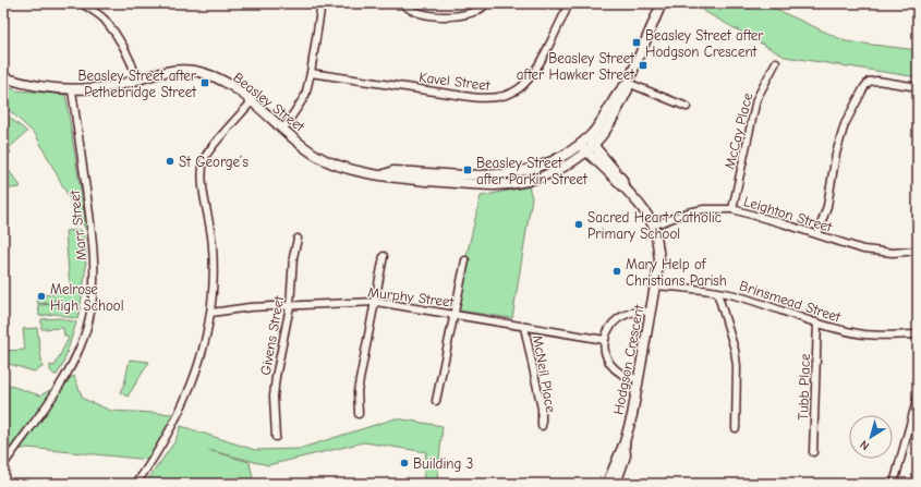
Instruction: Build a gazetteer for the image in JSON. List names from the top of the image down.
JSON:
{
  "streets": {
    "main road": ["Beasley Street", "Hodgson Crescent"],
    "street": [
      "Kavel Street",
      "McCay Place",
      "Leighton Street",
      "Marr Street",
      "Murphy Street",
      "Brinsmead Street",
      "Givens Street",
      "McNeil Place",
      "Tubb Place"
    ]
  },
  "crossings": [
    ["Beasley Street", "Marr Street"],
    ["Beasley Street", "Hodgson Crescent"],
    ["McCay Place", "Leighton Street"],
    ["Leighton Street", "Hodgson Crescent"],
    ["Murphy Street", "Givens Street"],
    ["Murphy Street", "McNeil Place"],
    ["Brinsmead Street", "Hodgson Crescent"],
    ["Brinsmead Street", "Tubb Place"]
  ],
  "places": {
    "transit": [
      "Beasley Street after Hodgson Crescent",
      "Beasley Street after Hawker Street",
      "Beasley Street after Pethebridge Street",
      "Beasley Street after Parkin Street"
    ],
    "other": [
      "St George’s",
      "Sacred Heart Catholic Primary School",
      "Mary Help of Christians Parish",
      "Melrose High School",
      "Building 3"
    ]
  },
  "north": "bottom left"
}
